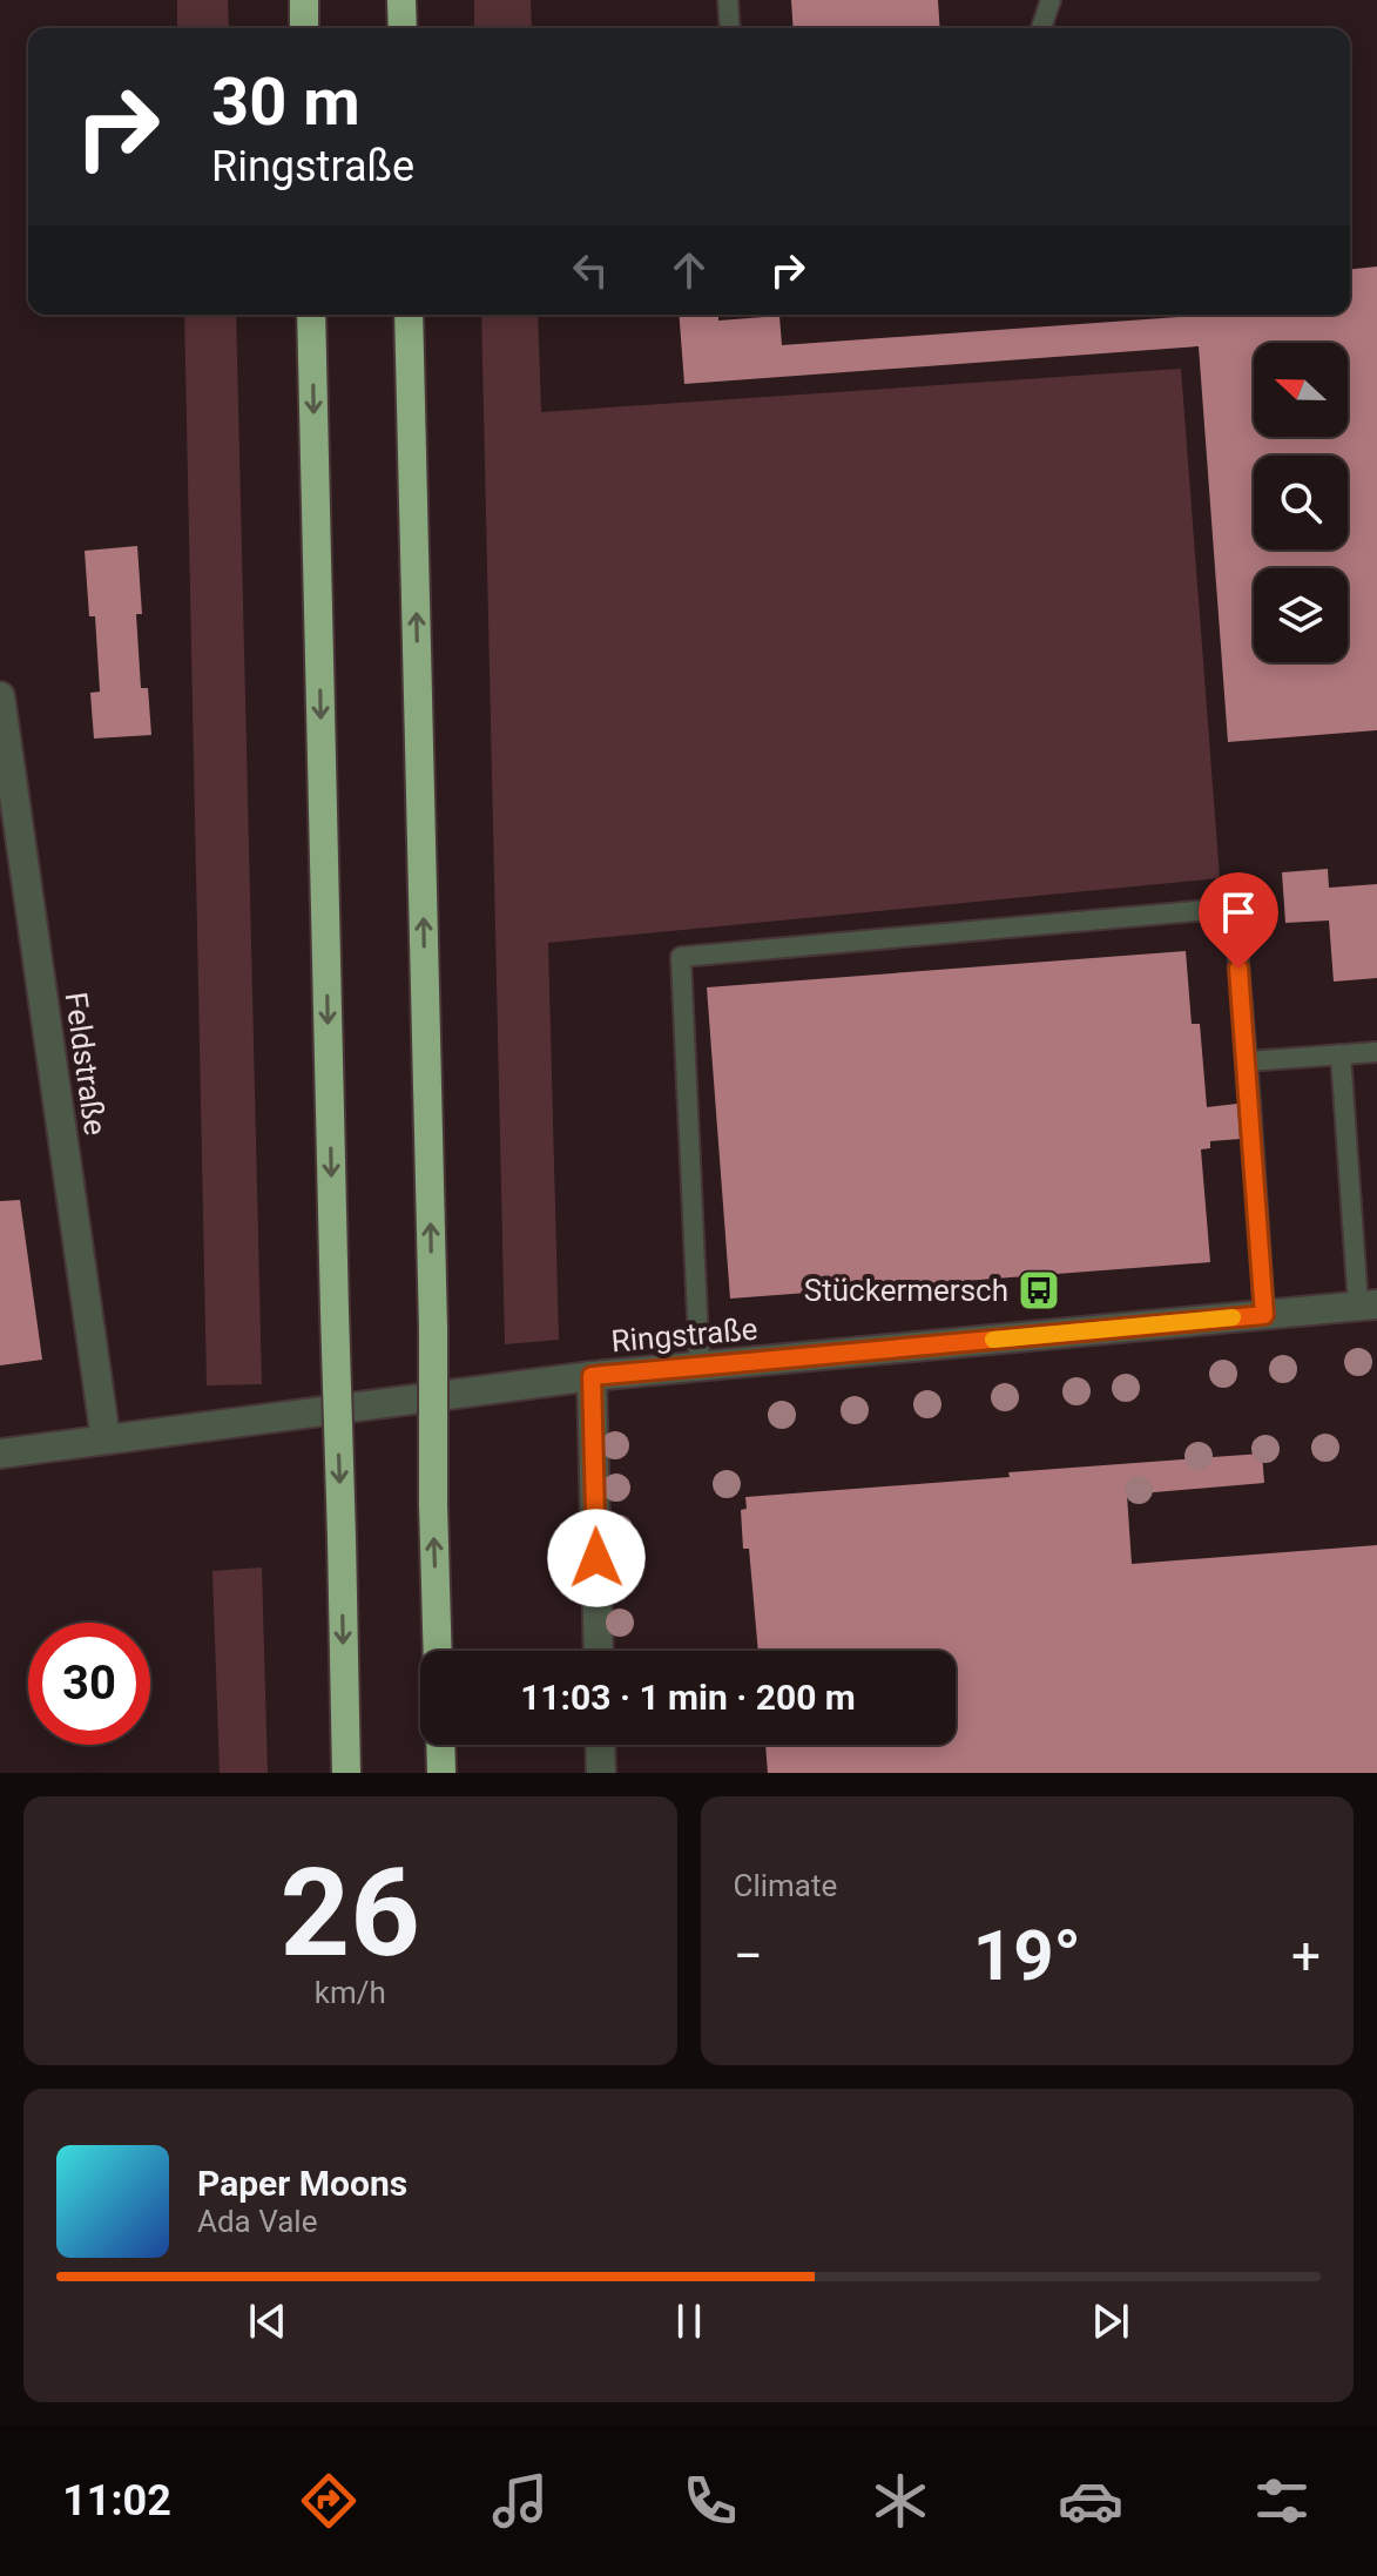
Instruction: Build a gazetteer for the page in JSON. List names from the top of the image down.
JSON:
{
  "streets": {
    "street": ["Feldstraße", "Ringstraße"]
  },
  "crossings": [
    ["Feldstraße", "Ringstraße"]
  ],
  "places": {
    "bus stop": ["Stückermersch"]
  },
  "north": "left",
  "page": {
    "turn": ["30 m", "Ringstraße"],
    "limit": "30",
    "trip": "11:03 · 1 min · 200 m",
    "tile": [
      ["26", "km/h"],
      "Climate"
    ],
    "heat": ["−", "19°", "+"],
    "song": ["Paper Moons", "Ada Vale"],
    "tabs": "11:02"
  }
}
